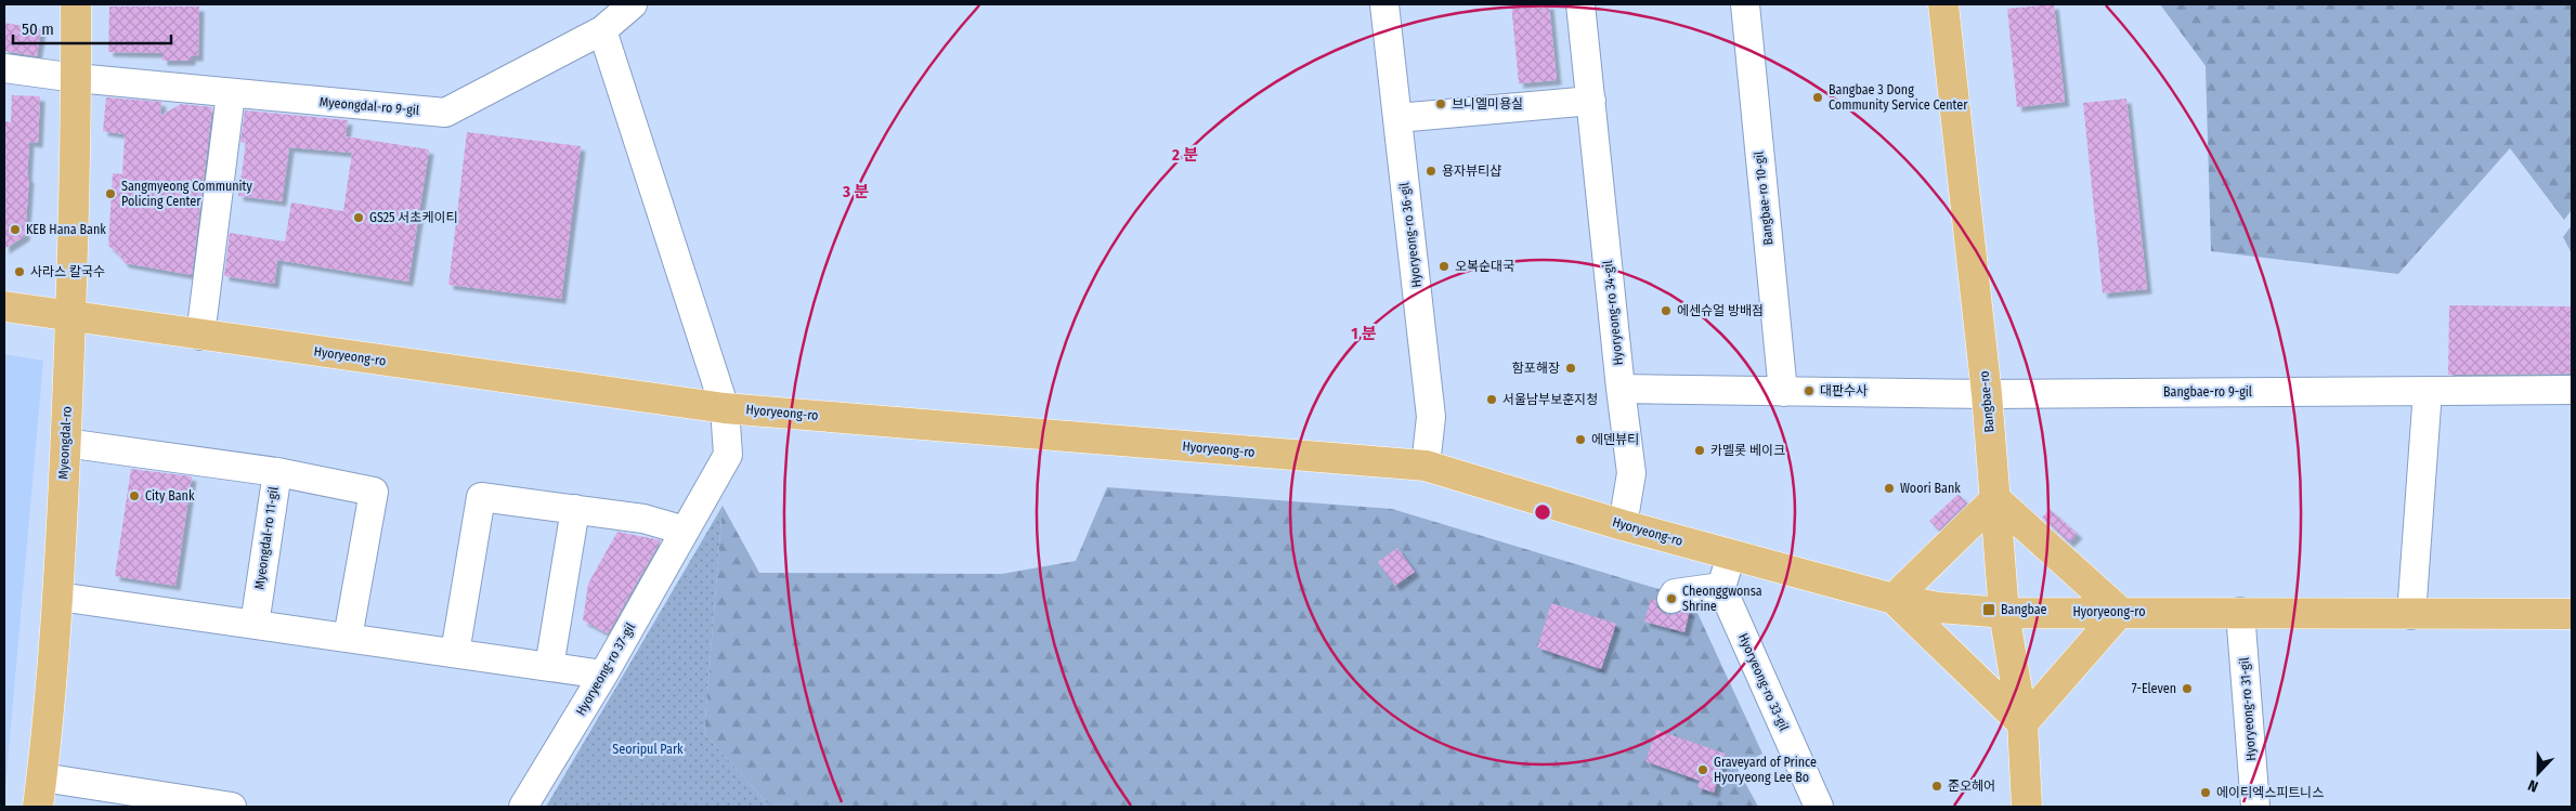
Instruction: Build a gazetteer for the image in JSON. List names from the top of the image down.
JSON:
{
  "streets": {
    "main road": ["Hyoryeong-ro", "Bangbae-ro", "Myeongdal-ro"],
    "street": [
      "Myeongdal-ro 9-gil",
      "Bangbae-ro 10-gil",
      "Hyoryeong-ro 36-gil",
      "Hyoryeong-ro 34-gil",
      "Bangbae-ro 9-gil",
      "Myeongdal-ro 11-gil",
      "Hyoryeong-ro 37-gil",
      "Hyoryeong-ro 33-gil",
      "Hyoryeong-ro 31-gil"
    ]
  },
  "crossings": [
    ["Myeongdal-ro 9-gil", "Myeongdal-ro"],
    ["Hyoryeong-ro 36-gil", "Hyoryeong-ro"],
    ["Hyoryeong-ro 34-gil", "Hyoryeong-ro"],
    ["Hyoryeong-ro", "Bangbae-ro"],
    ["Hyoryeong-ro", "Myeongdal-ro"],
    ["Hyoryeong-ro", "Hyoryeong-ro 37-gil"],
    ["Hyoryeong-ro", "Hyoryeong-ro 31-gil"],
    ["Bangbae-ro 9-gil", "Bangbae-ro"]
  ],
  "parks": ["Seoripul Park"],
  "places": {
    "other": [
      "Bangbae 3 Dong Community Service Center",
      "브니엘미용실",
      "용자뷰티샵",
      "Sangmyeong Community Policing Center",
      "GS25 서초케이티",
      "KEB Hana Bank",
      "오복순대국",
      "사라스 칼국수",
      "에센슈얼 방배점",
      "함포해장",
      "대판수사",
      "서울남부보훈지청",
      "에덴뷰티",
      "카멜롯 베이크",
      "Woori Bank",
      "City Bank",
      "Cheonggwonsa Shrine",
      "7-Eleven",
      "Graveyard of Prince Hyoryeong Lee Bo",
      "준오헤어",
      "에이티엑스피트니스"
    ],
    "transit": ["Bangbae"]
  },
  "scale_bar": "50 m",
  "north": "bottom",
  "rings": ["2 분", "3 분", "1 분"]
}
